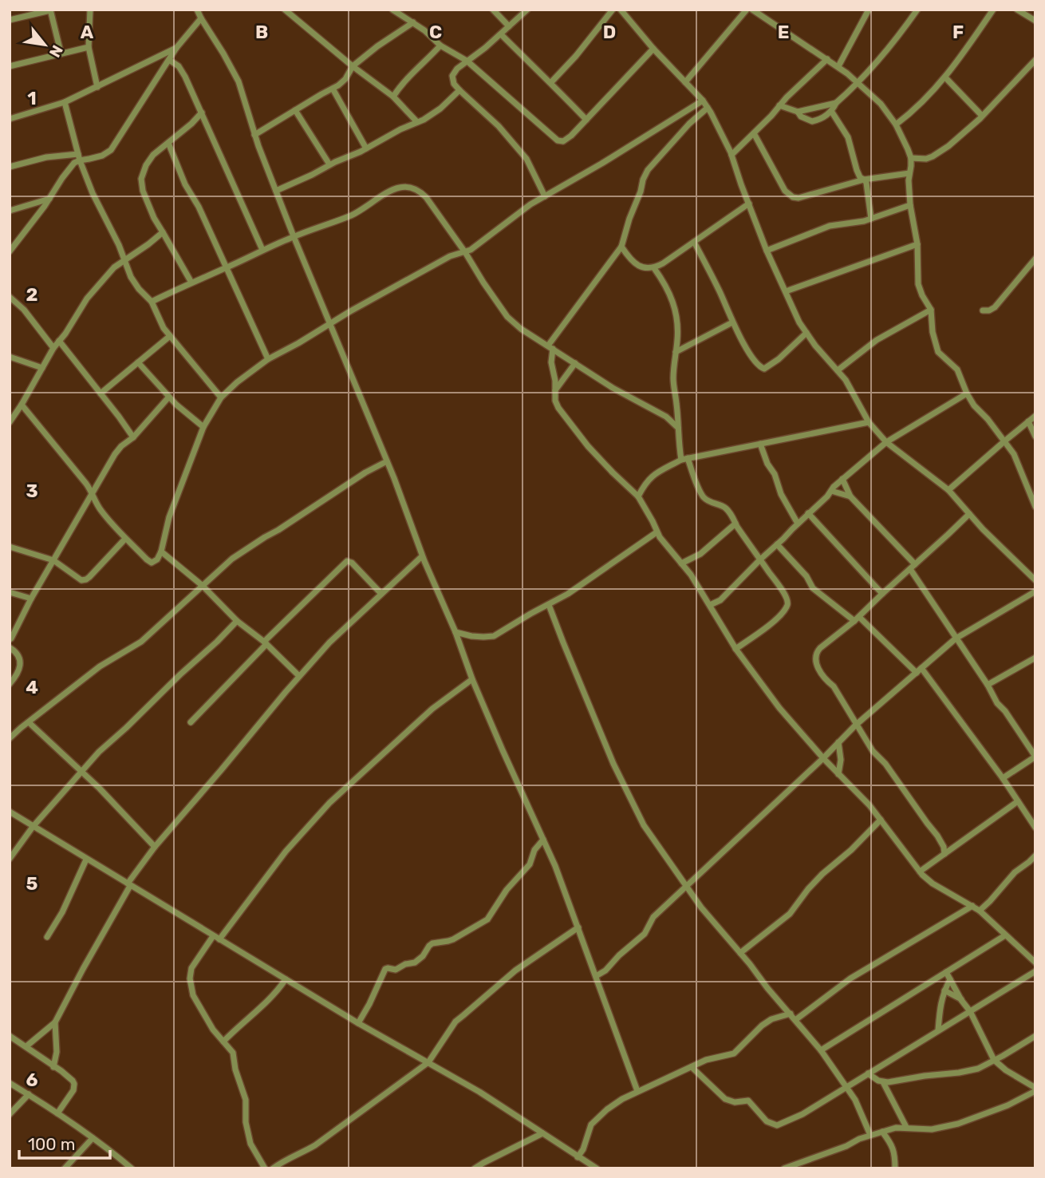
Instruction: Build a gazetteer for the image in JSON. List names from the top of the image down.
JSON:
{
  "scale_bar": "100 m",
  "north": "bottom right",
  "grid": {
    "columns": [
      "A",
      "B",
      "C",
      "D",
      "E",
      "F"
    ],
    "rows": [
      "1",
      "2",
      "3",
      "4",
      "5",
      "6"
    ]
  }
}
